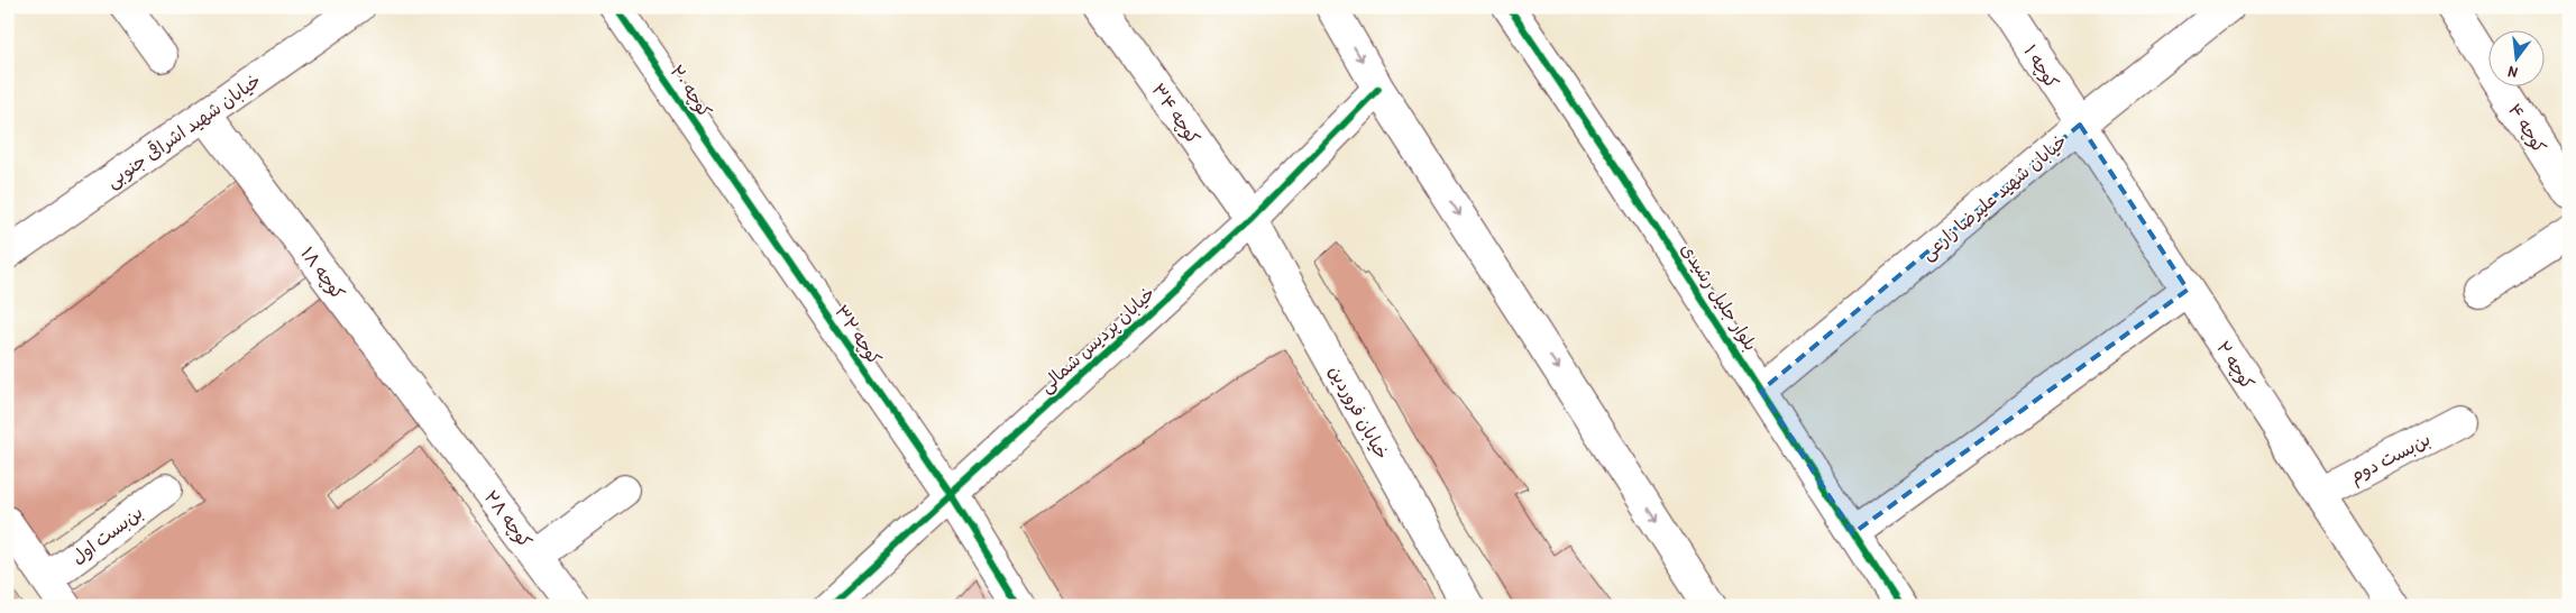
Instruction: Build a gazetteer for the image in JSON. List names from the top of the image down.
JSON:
{
  "streets": {
    "street": [
      "کوچه ۱",
      "کوچه ۲۰",
      "کوچه ۳۴",
      "کوچه ۴",
      "خیابان شهید اشراقی جنوبی",
      "خیابان شهید علیرضا زارعی",
      "کوچه ۱۸",
      "بلوار جلیل رشیدی",
      "کوچه ۳۲",
      "خیابان پردیس شمالی",
      "کوچه ۲",
      "خیابان فروردین",
      "بن‌بست دوم",
      "کوچه ۲۸",
      "بن‌بست اول"
    ]
  },
  "crossings": [
    ["کوچه ۱", "خیابان شهید علیرضا زارعی"],
    ["کوچه ۱", "کوچه ۲"],
    ["کوچه ۲۰", "کوچه ۳۲"],
    ["کوچه ۳۴", "خیابان پردیس شمالی"],
    ["کوچه ۳۴", "خیابان فروردین"],
    ["خیابان شهید اشراقی جنوبی", "کوچه ۱۸"],
    ["خیابان شهید علیرضا زارعی", "بلوار جلیل رشیدی"],
    ["خیابان شهید علیرضا زارعی", "کوچه ۲"],
    ["کوچه ۱۸", "کوچه ۲۸"],
    ["کوچه ۳۲", "خیابان پردیس شمالی"],
    ["خیابان پردیس شمالی", "خیابان فروردین"],
    ["کوچه ۲", "بن‌بست دوم"]
  ],
  "north": "bottom"
}
